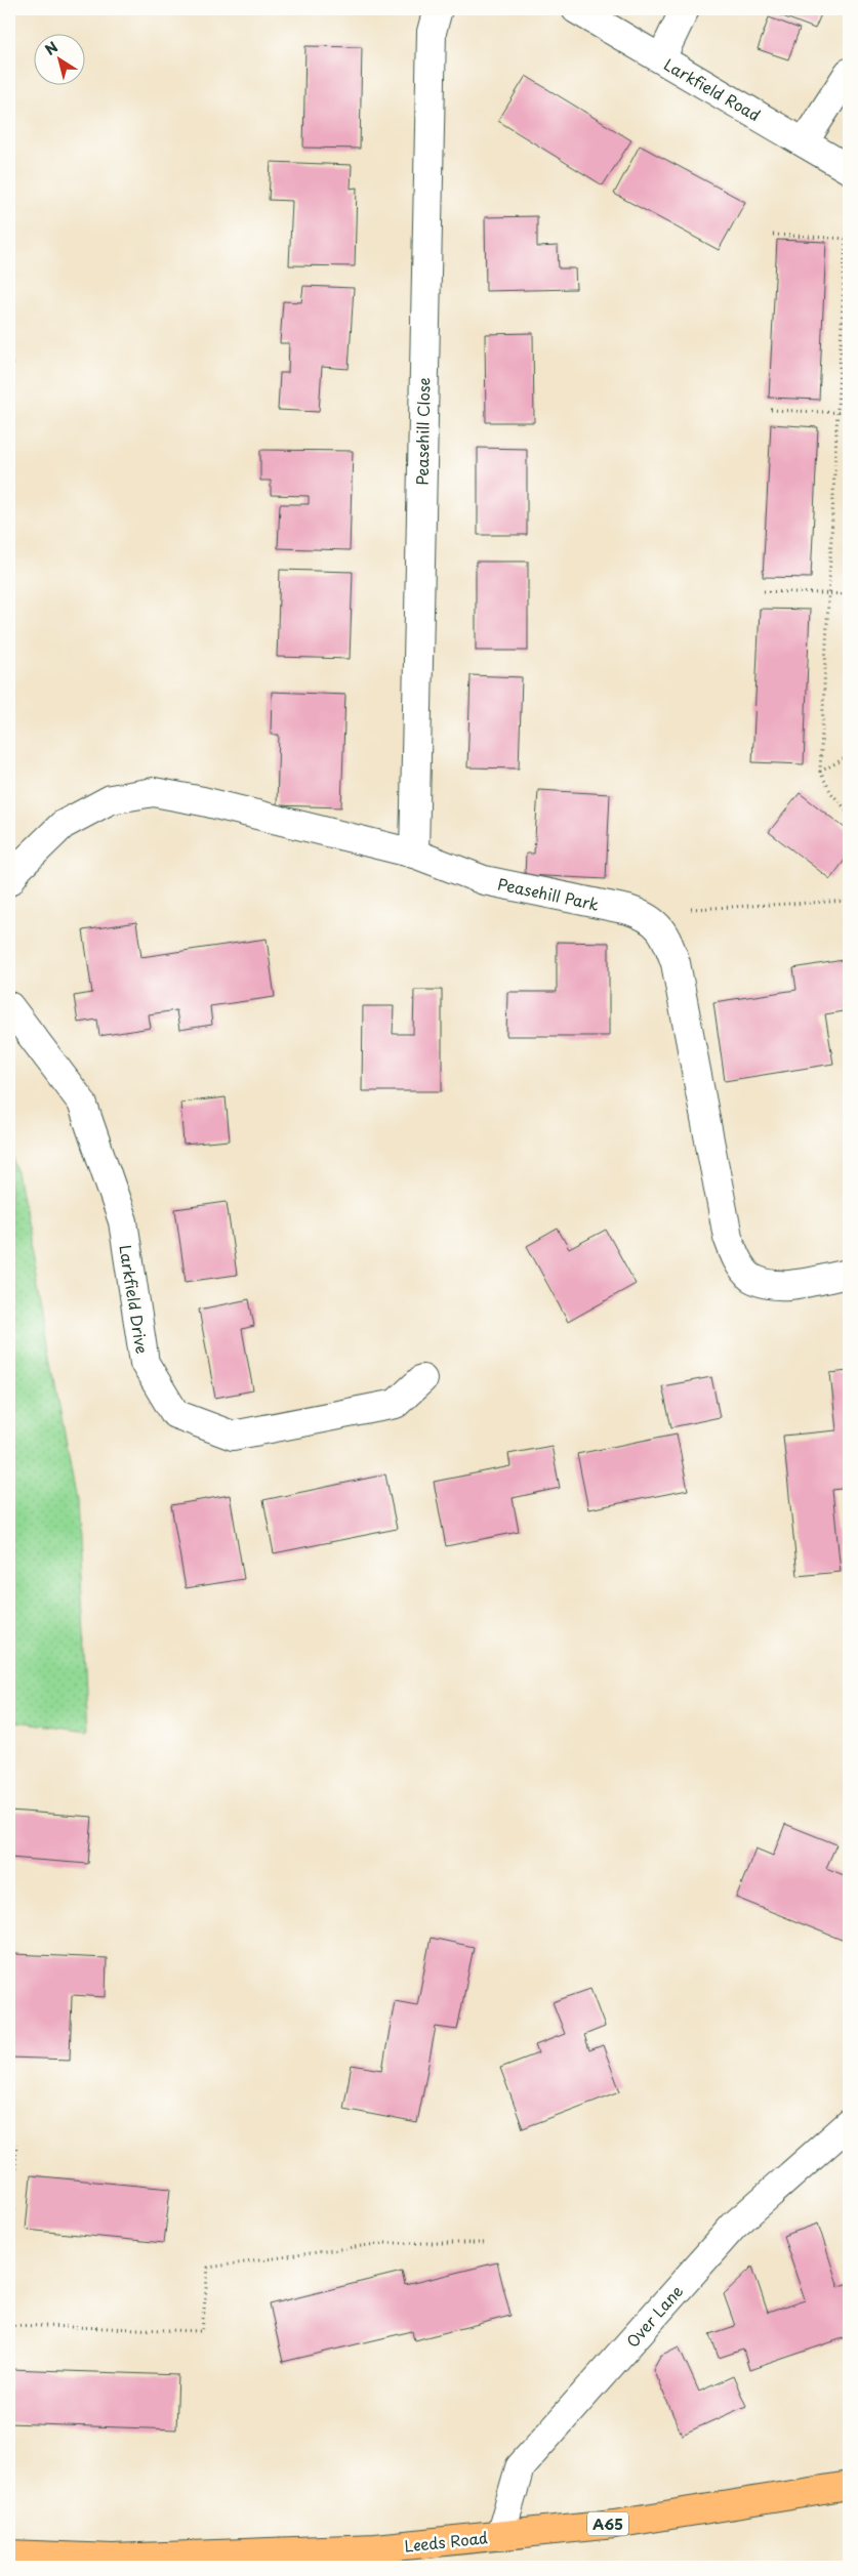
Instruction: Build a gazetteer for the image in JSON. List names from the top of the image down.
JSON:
{
  "streets": {
    "main road": ["A65", "Leeds Road"],
    "street": [
      "Larkfield Road",
      "Peasehill Close",
      "Peasehill Park",
      "Larkfield Drive",
      "Over Lane"
    ]
  },
  "crossings": [
    ["Peasehill Close", "Peasehill Park"],
    ["Over Lane", "Leeds Road"]
  ],
  "north": "top left"
}
